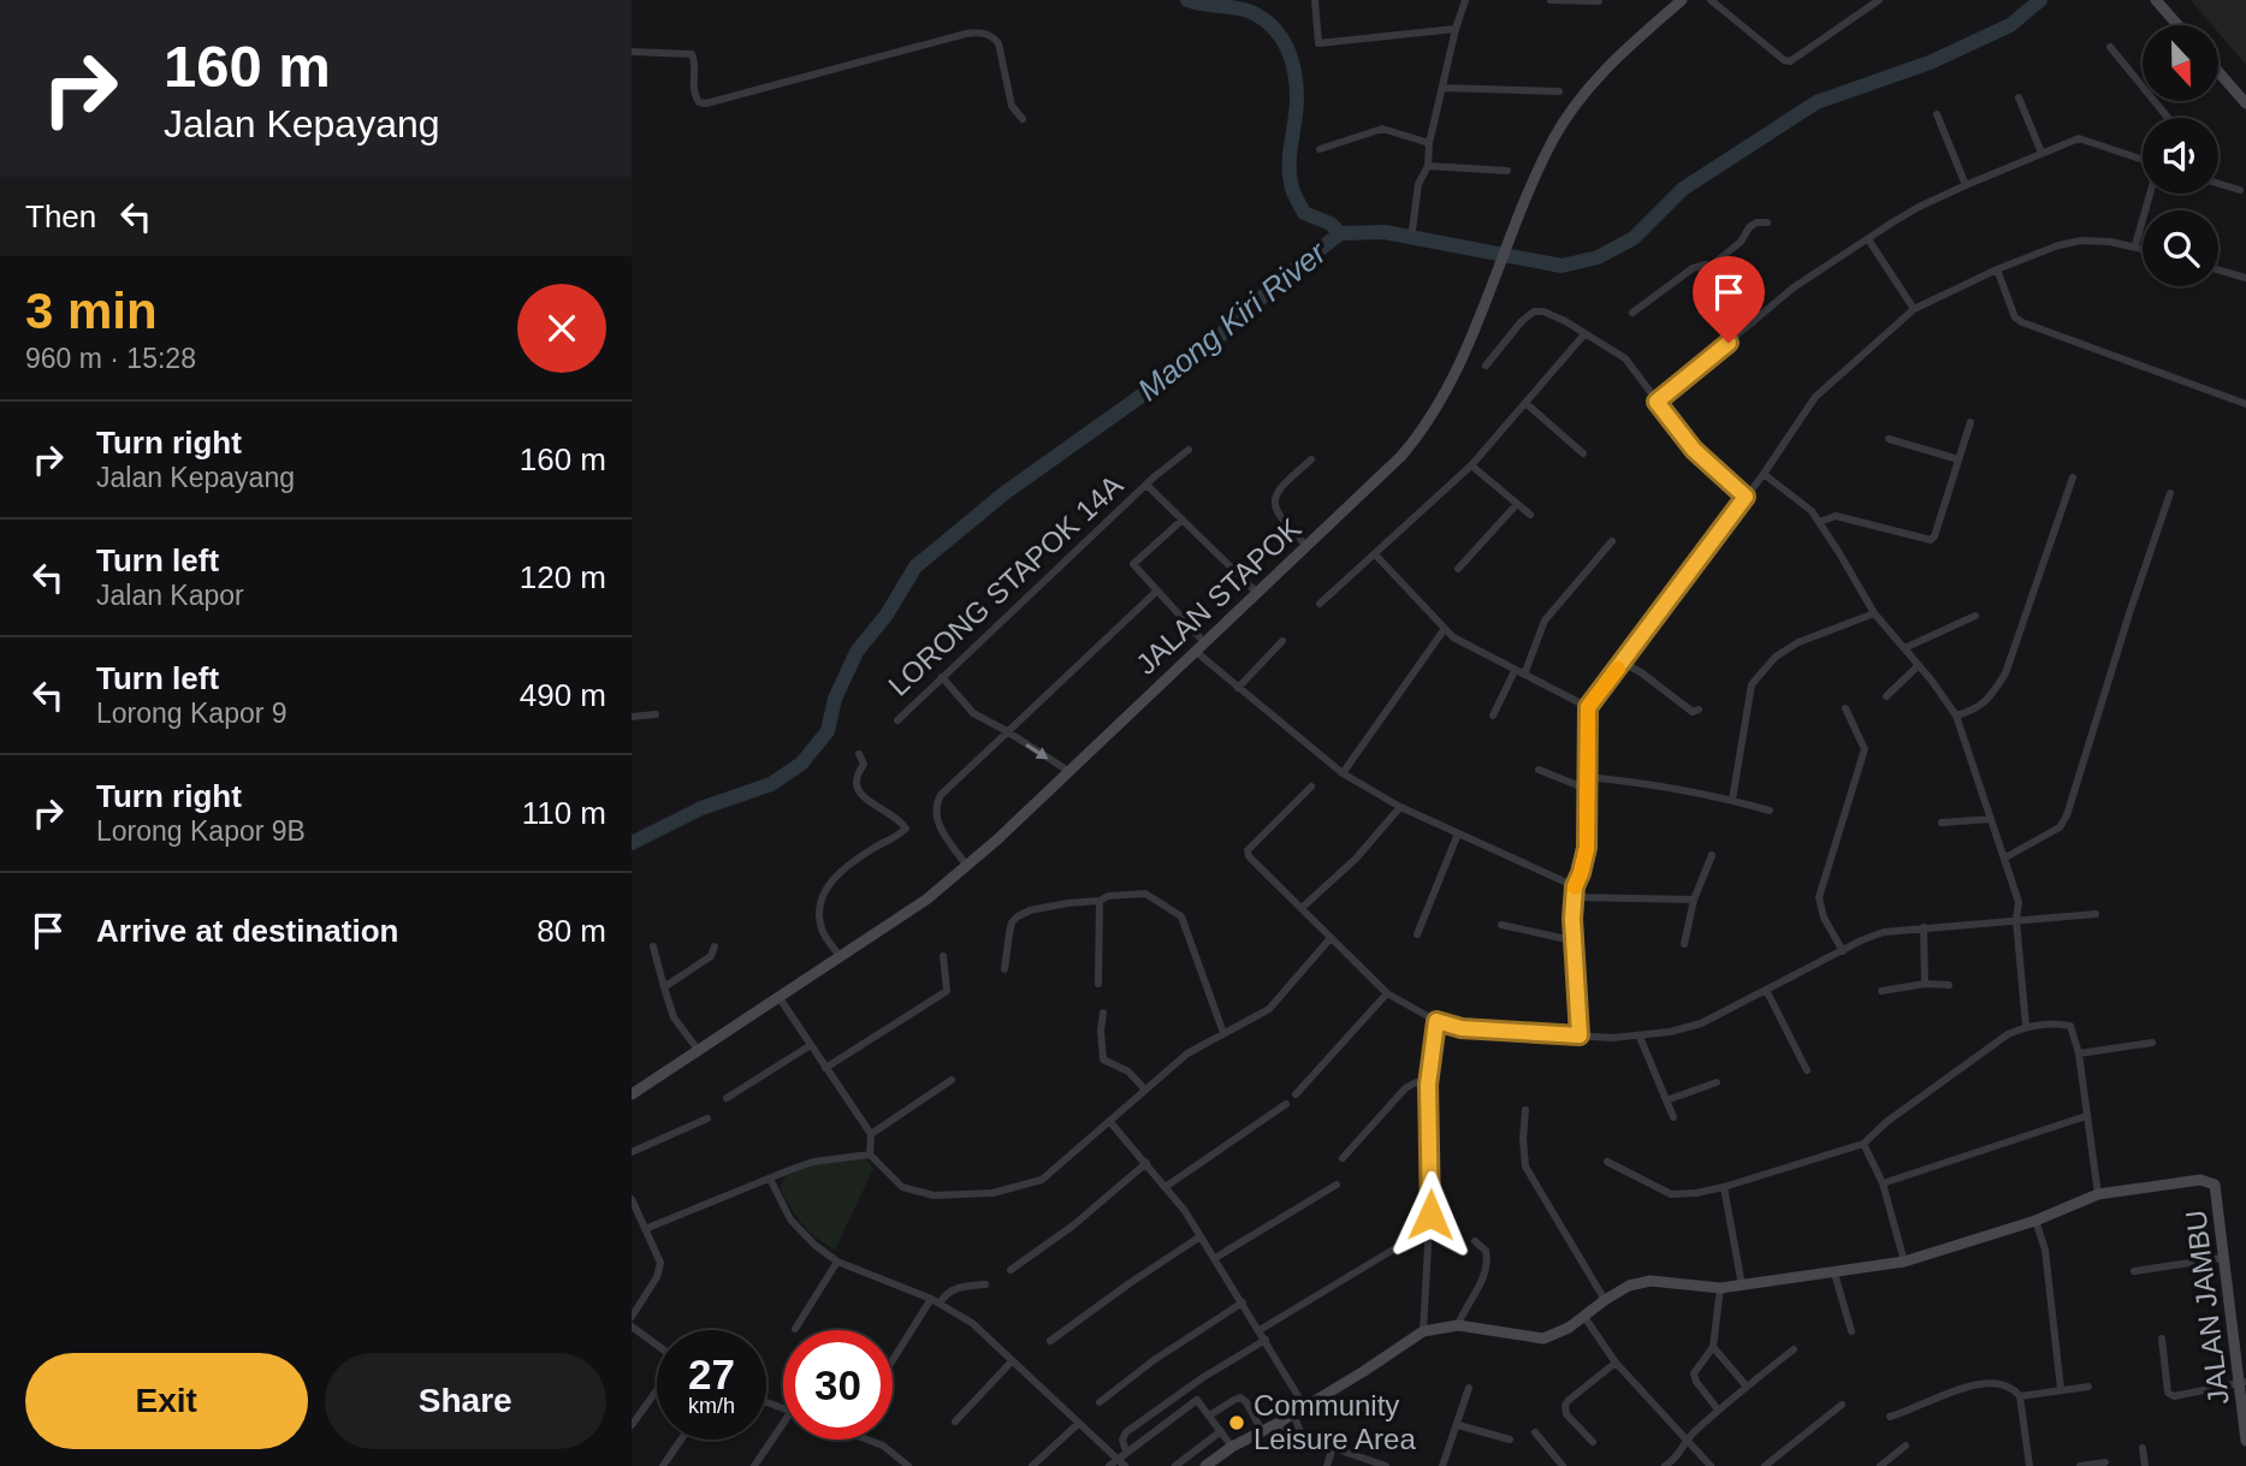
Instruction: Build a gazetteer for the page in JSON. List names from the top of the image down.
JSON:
{
  "streets": {
    "main road": ["JALAN STAPOK", "JALAN JAMBU"],
    "street": ["LORONG STAPOK 14A"]
  },
  "water": ["Maong Kiri River"],
  "places": ["Community Leisure Area"],
  "north": "bottom",
  "page": {
    "turn": ["160 m", "Jalan Kepayang"],
    "then": "Then",
    "heading": ["3 min", "960 m · 15:28"],
    "list": [
      {
        "name": "Turn right",
        "note": "Jalan Kepayang",
        "value": "160 m"
      },
      {
        "name": "Turn left",
        "note": "Jalan Kapor",
        "value": "120 m"
      },
      {
        "name": "Turn left",
        "note": "Lorong Kapor 9",
        "value": "490 m"
      },
      {
        "name": "Turn right",
        "note": "Lorong Kapor 9B",
        "value": "110 m"
      },
      {
        "name": "Arrive at destination",
        "value": "80 m"
      }
    ],
    "speed": "27 km/h",
    "limit": "30",
    "buttons": ["Exit", "Share"]
  }
}
